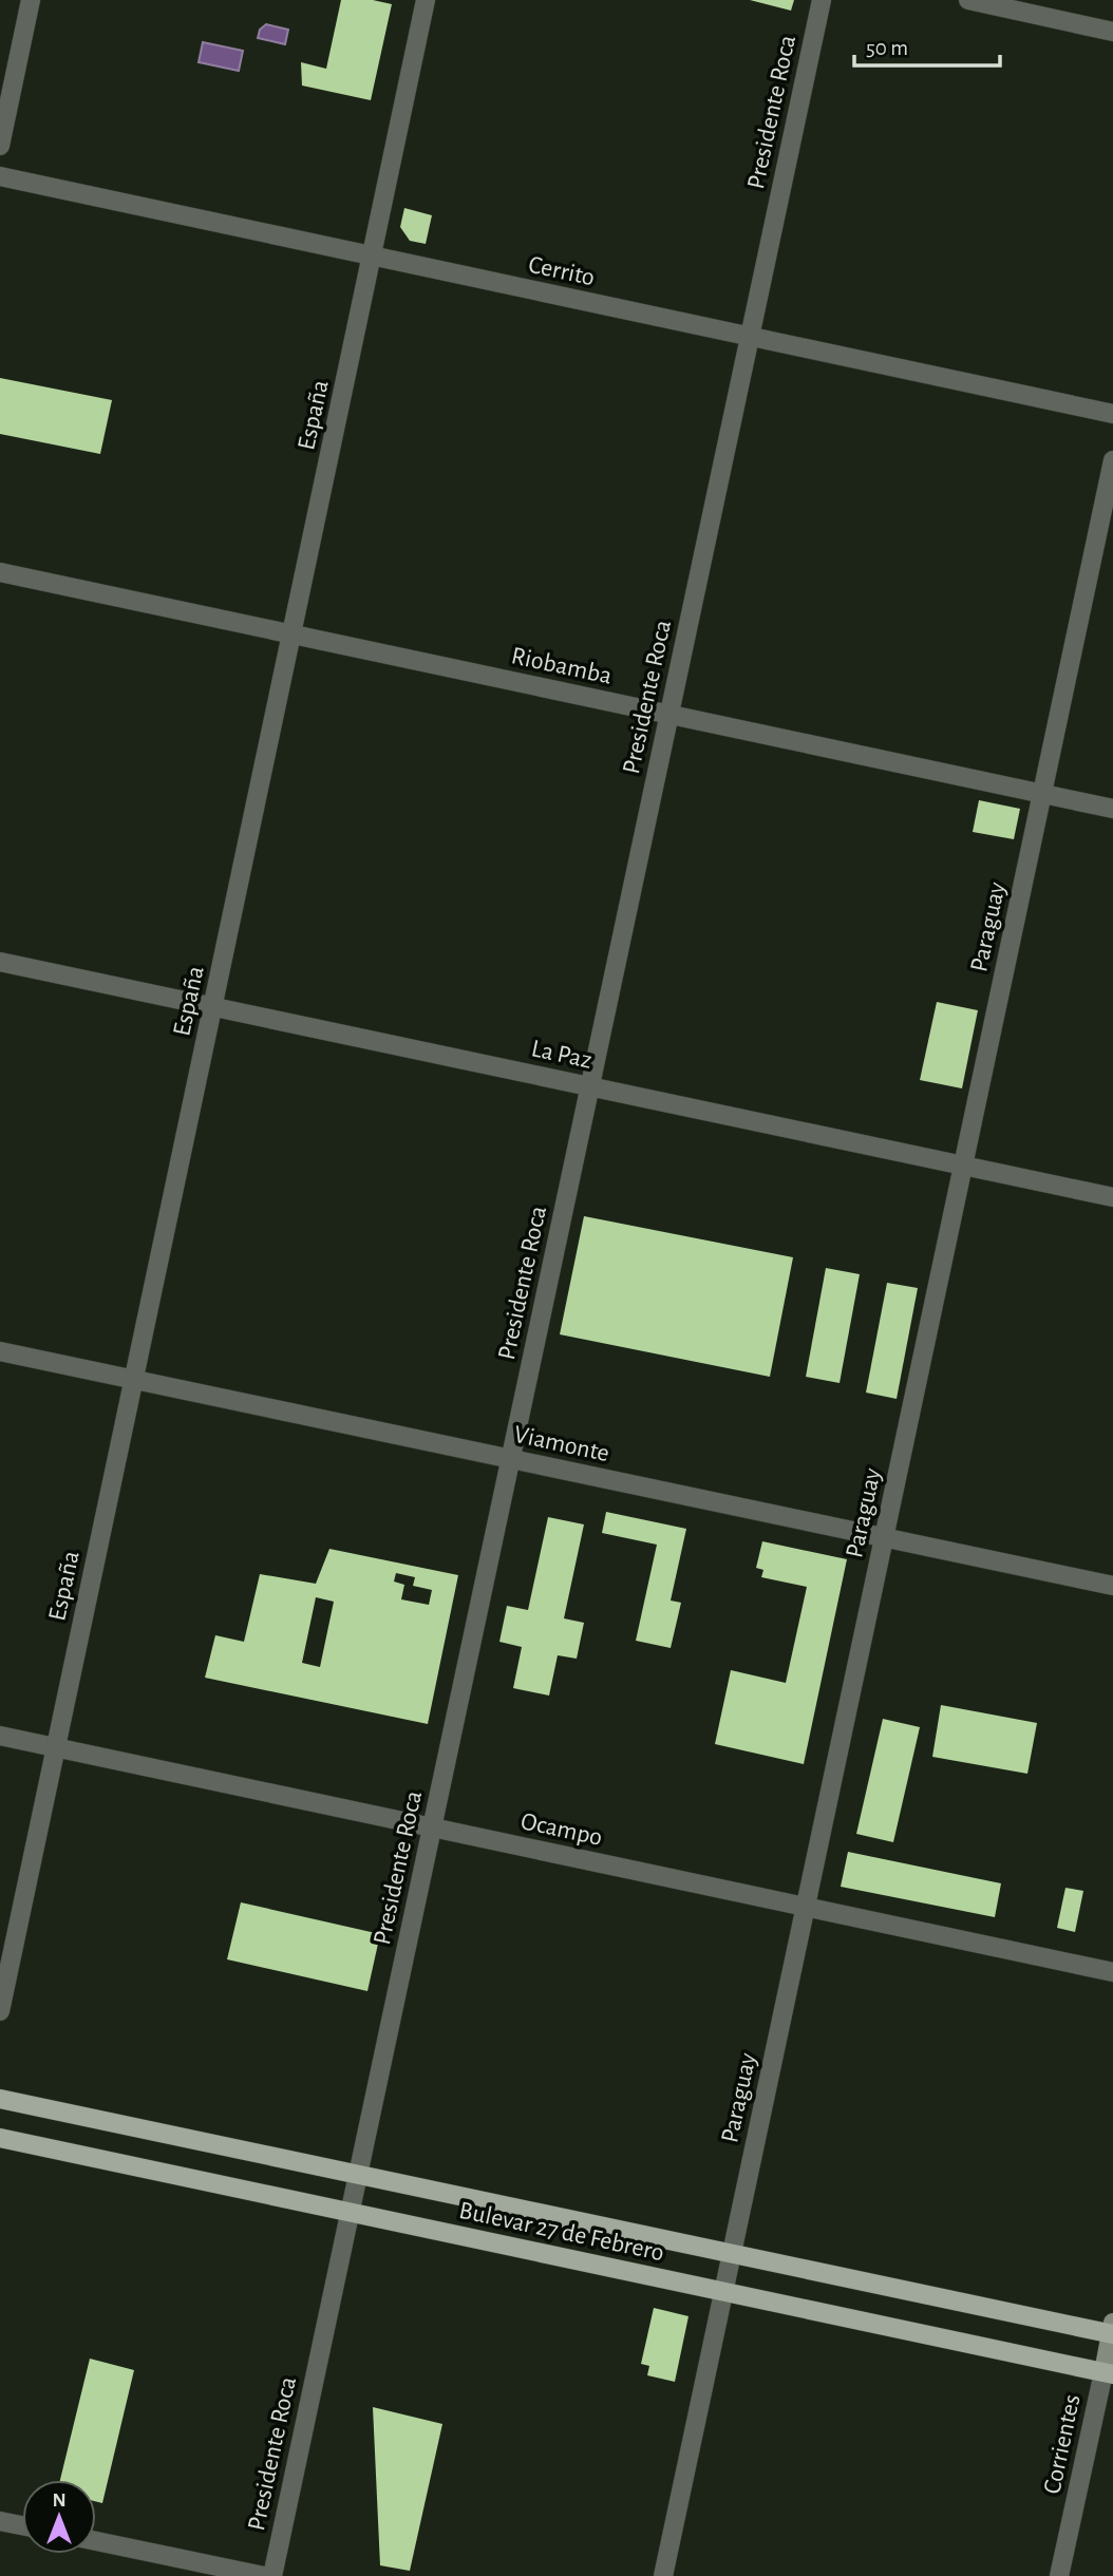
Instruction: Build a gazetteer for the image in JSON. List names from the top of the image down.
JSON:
{
  "streets": {
    "main road": ["Bulevar 27 de Febrero", "Corrientes"],
    "street": [
      "Presidente Roca",
      "Cerrito",
      "España",
      "Riobamba",
      "Paraguay",
      "La Paz",
      "Viamonte",
      "Ocampo"
    ]
  },
  "crossings": [
    ["Presidente Roca", "Cerrito"],
    ["Presidente Roca", "Riobamba"],
    ["Presidente Roca", "La Paz"],
    ["Presidente Roca", "Viamonte"],
    ["Presidente Roca", "Ocampo"],
    ["Presidente Roca", "Bulevar 27 de Febrero"],
    ["Cerrito", "España"],
    ["España", "Riobamba"],
    ["España", "La Paz"],
    ["España", "Viamonte"],
    ["España", "Ocampo"],
    ["Riobamba", "Paraguay"],
    ["Paraguay", "La Paz"],
    ["Paraguay", "Viamonte"],
    ["Paraguay", "Ocampo"],
    ["Paraguay", "Bulevar 27 de Febrero"],
    ["Bulevar 27 de Febrero", "Corrientes"]
  ],
  "scale_bar": "50 m",
  "north": "top"
}
